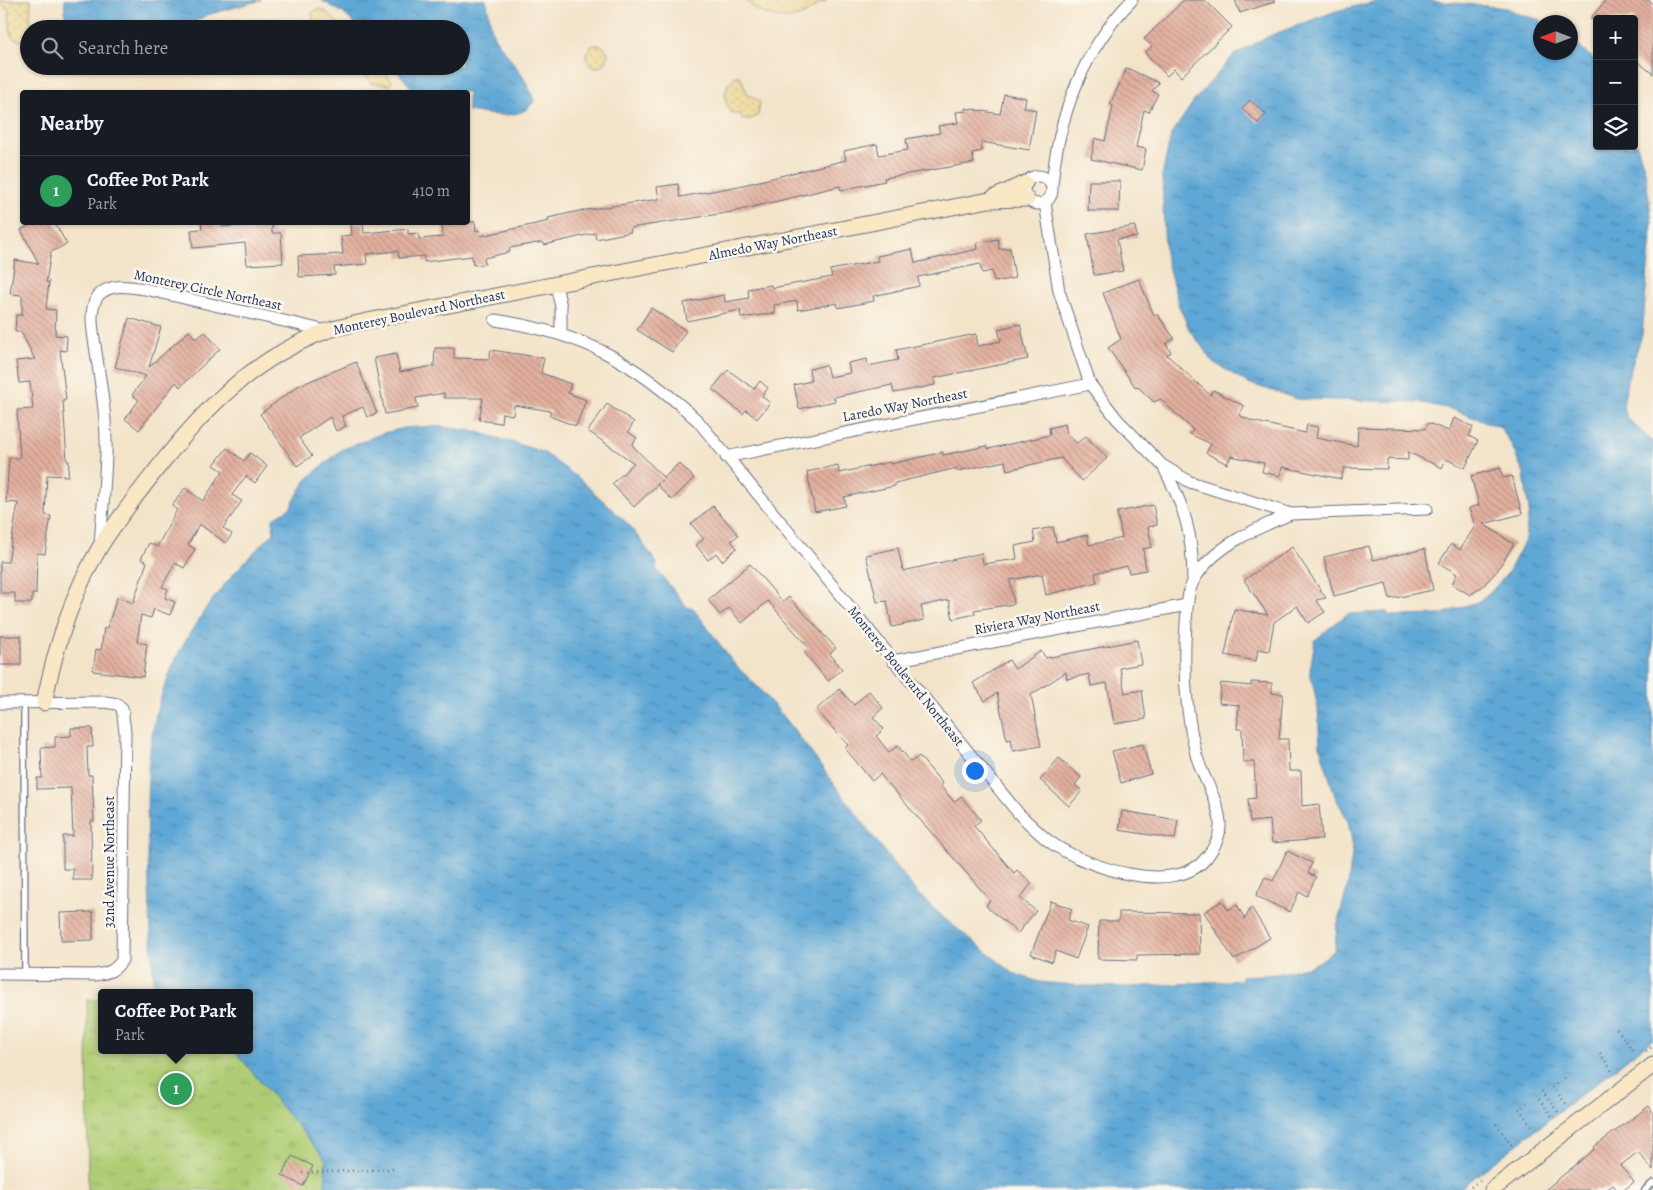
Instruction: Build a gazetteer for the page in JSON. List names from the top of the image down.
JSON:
{
  "streets": {
    "street": [
      "Almedo Way Northeast",
      "Monterey Circle Northeast",
      "Monterey Boulevard Northeast",
      "Laredo Way Northeast",
      "Riviera Way Northeast",
      "32nd Avenue Northeast"
    ]
  },
  "crossings": [
    ["Almedo Way Northeast", "Monterey Boulevard Northeast"],
    ["Monterey Circle Northeast", "Monterey Boulevard Northeast"],
    ["Monterey Boulevard Northeast", "Laredo Way Northeast"],
    ["Monterey Boulevard Northeast", "Riviera Way Northeast"],
    ["Monterey Boulevard Northeast", "32nd Avenue Northeast"]
  ],
  "north": "left",
  "page": {
    "map_buttons": ["+", "−"],
    "search": "Search here",
    "heading": "Nearby",
    "list": [
      {
        "mark": "1",
        "name": "Coffee Pot Park",
        "note": "Park",
        "value": "410 m"
      }
    ],
    "popup": ["Coffee Pot Park", "Park"],
    "pins": "1"
  }
}
